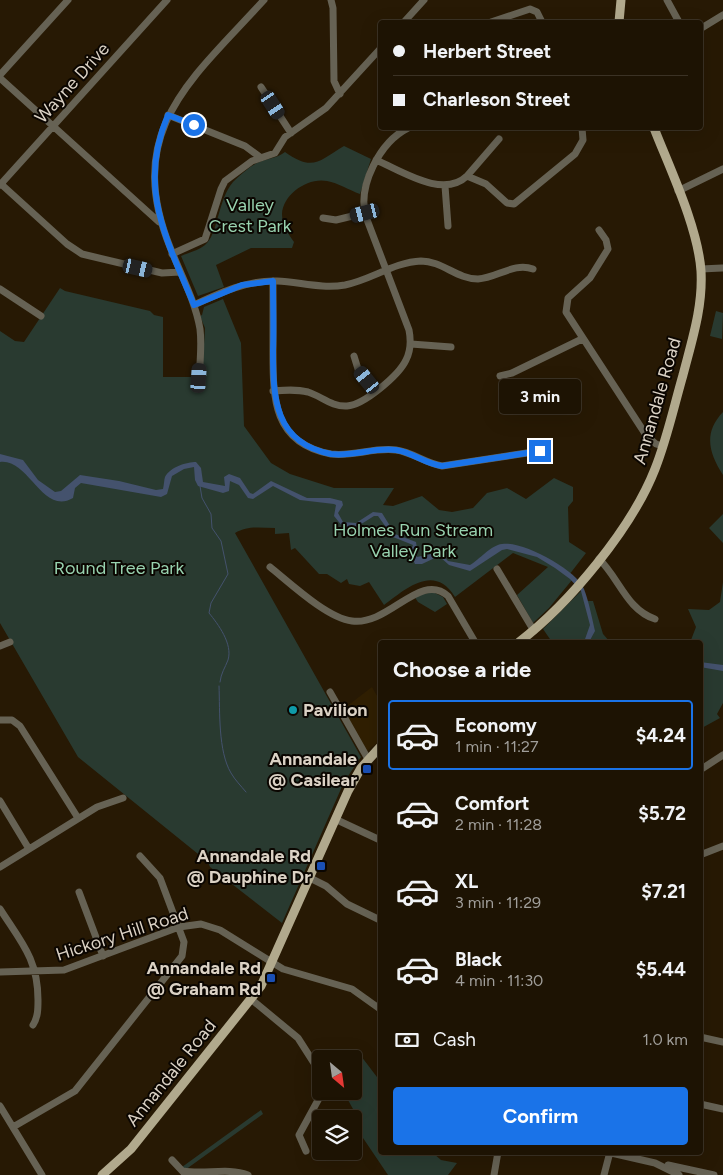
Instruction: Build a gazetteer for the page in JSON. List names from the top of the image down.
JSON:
{
  "streets": {
    "main road": ["Annandale Road"],
    "street": ["Wayne Drive", "Hickory Hill Road"]
  },
  "crossings": [
    ["Annandale Road", "Hickory Hill Road"]
  ],
  "parks": ["Valley Crest Park", "Holmes Run Stream Valley Park", "Round Tree Park"],
  "places": {
    "other": ["Pavilion"],
    "transit": ["Annandale @ Casilear", "Annandale Rd @ Dauphine Dr", "Annandale Rd @ Graham Rd"]
  },
  "north": "bottom right",
  "page": {
    "banner": ["Herbert Street", "Charleson Street"],
    "bubble": "3 min",
    "heading": "Choose a ride",
    "list": [
      {
        "name": "Economy",
        "note": "1 min · 11:27",
        "value": "$4.24"
      },
      {
        "name": "Comfort",
        "note": "2 min · 11:28",
        "value": "$5.72"
      },
      {
        "name": "XL",
        "note": "3 min · 11:29",
        "value": "$7.21"
      },
      {
        "name": "Black",
        "note": "4 min · 11:30",
        "value": "$5.44"
      }
    ],
    "pay": ["Cash", "1.0 km"],
    "buttons": "Confirm"
  }
}
